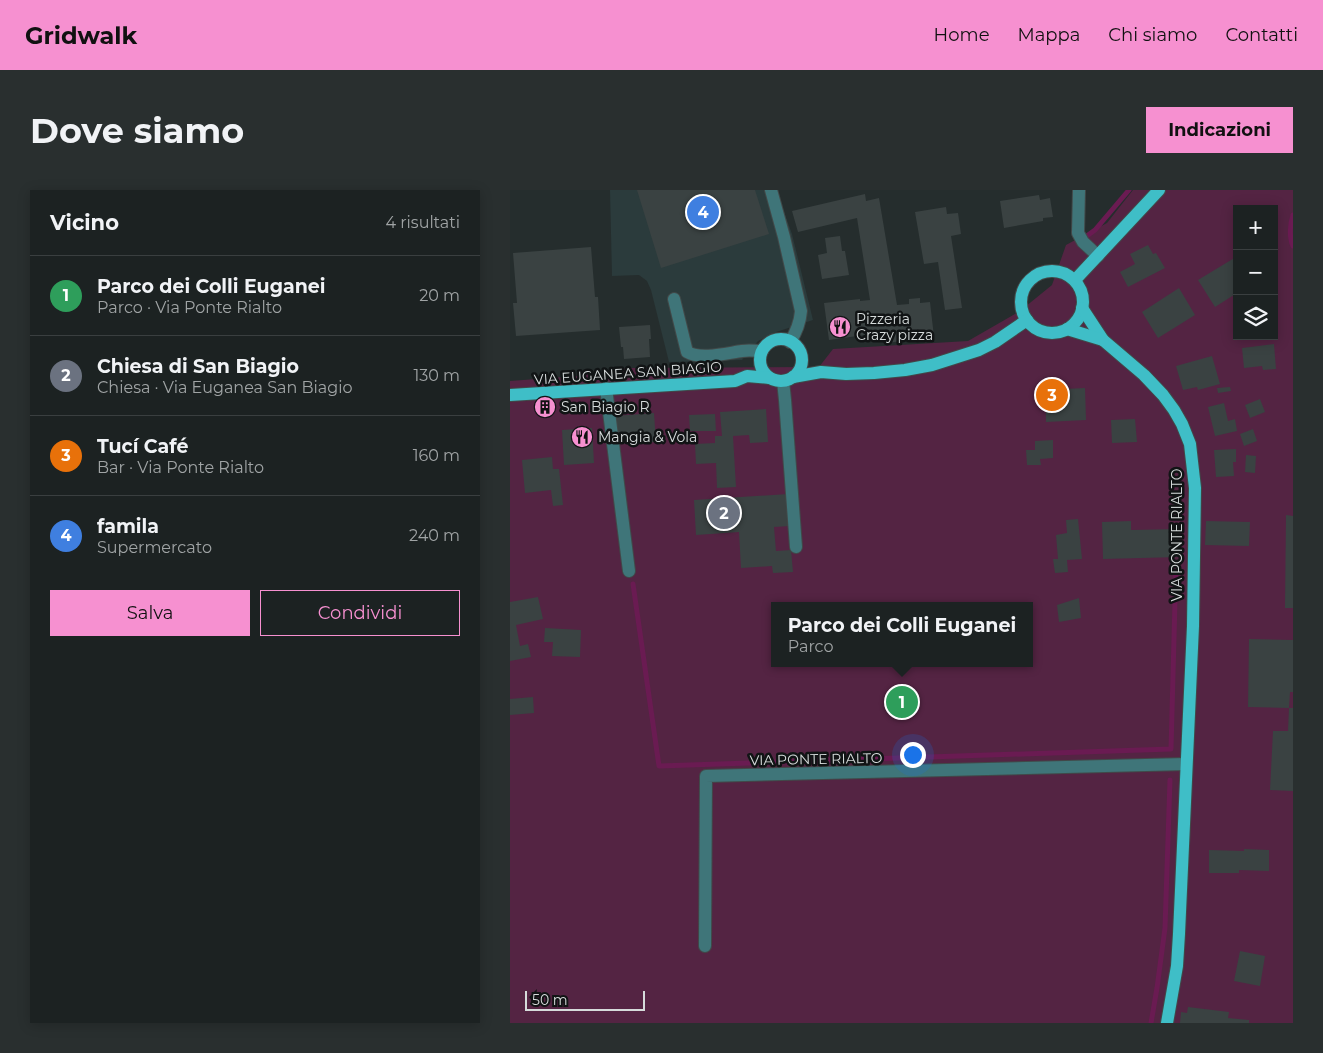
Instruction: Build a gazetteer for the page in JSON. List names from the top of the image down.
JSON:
{
  "streets": {
    "main road": ["VIA EUGANEA SAN BIAGIO", "VIA PONTE RIALTO"]
  },
  "places": {
    "restaurant": ["Pizzeria Crazy pizza", "Mangia & Vola"],
    "building": ["San Biagio R"]
  },
  "scale_bar": "50 m",
  "page": {
    "header": "Gridwalk",
    "nav": [
      "Home",
      "Mappa",
      "Chi siamo",
      "Contatti"
    ],
    "buttons": [
      "Indicazioni",
      ["Salva", "Condividi"]
    ],
    "title": "Dove siamo",
    "heading": ["Vicino", "4 risultati"],
    "pins": [
      "4",
      "3",
      "2",
      "1"
    ],
    "map_buttons": ["+", "−"],
    "list": [
      {
        "mark": "1",
        "name": "Parco dei Colli Euganei",
        "note": "Parco · Via Ponte Rialto",
        "value": "20 m"
      },
      {
        "mark": "2",
        "name": "Chiesa di San Biagio",
        "note": "Chiesa · Via Euganea San Biagio",
        "value": "130 m"
      },
      {
        "mark": "3",
        "name": "Tucí Café",
        "note": "Bar · Via Ponte Rialto",
        "value": "160 m"
      },
      {
        "mark": "4",
        "name": "famila",
        "note": "Supermercato",
        "value": "240 m"
      }
    ],
    "popup": ["Parco dei Colli Euganei", "Parco"],
    "scale": "50 m"
  }
}
